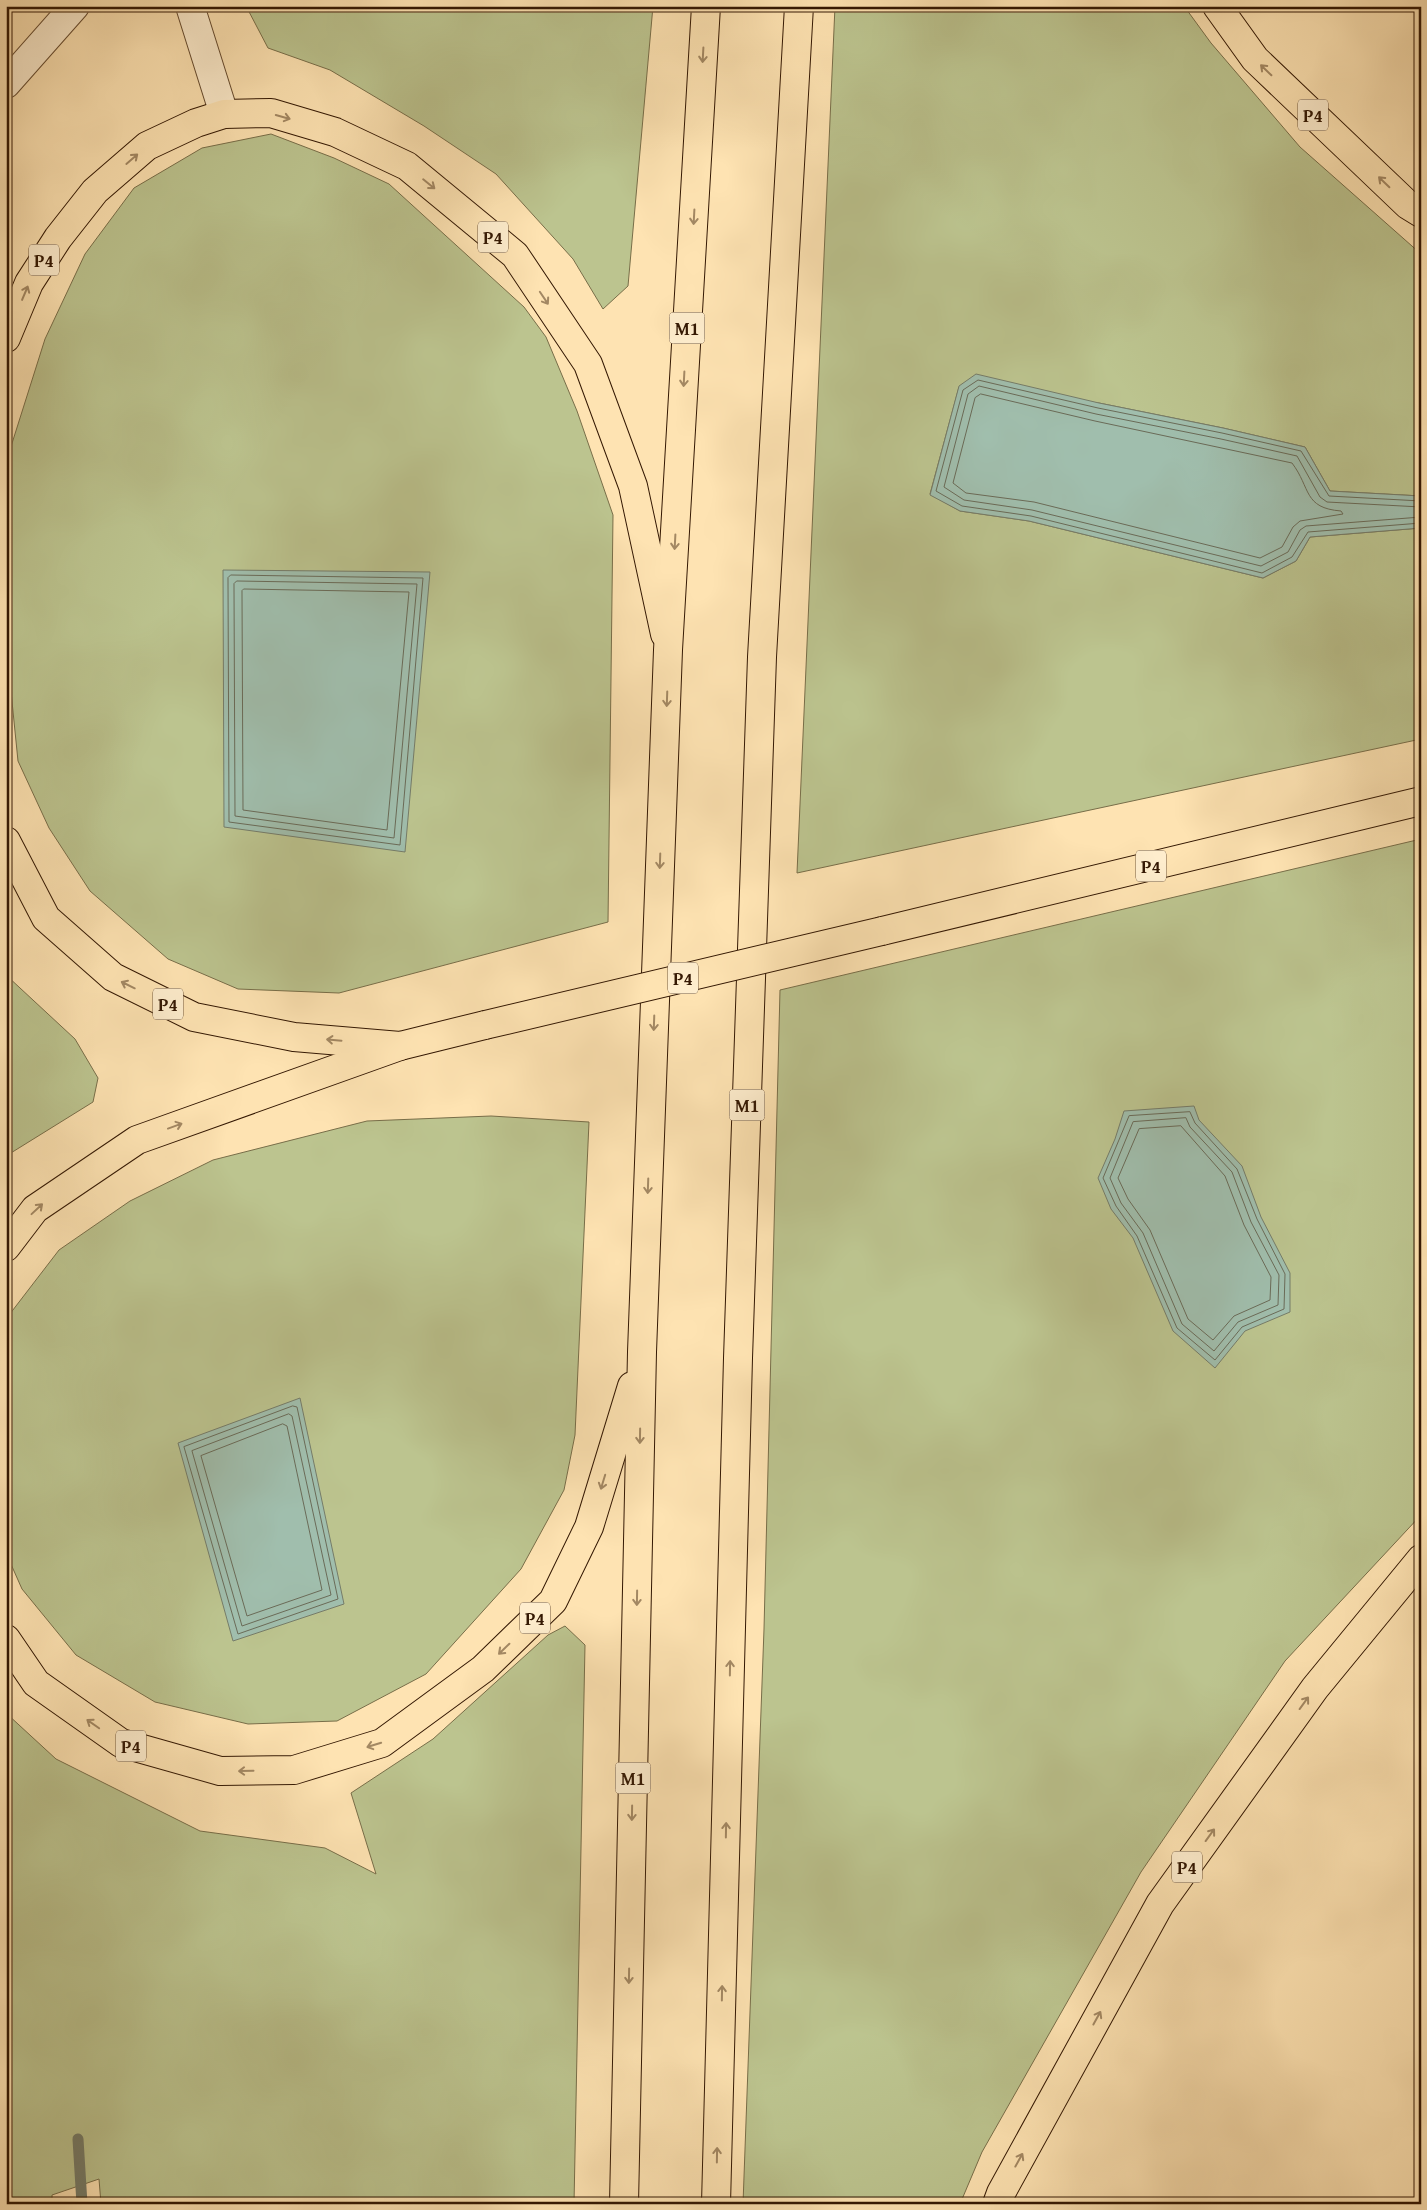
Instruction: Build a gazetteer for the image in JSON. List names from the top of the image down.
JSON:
{
  "streets": {
    "main road": ["Р4", "М1"]
  },
  "crossings": [
    ["Р4", "М1"]
  ]
}
